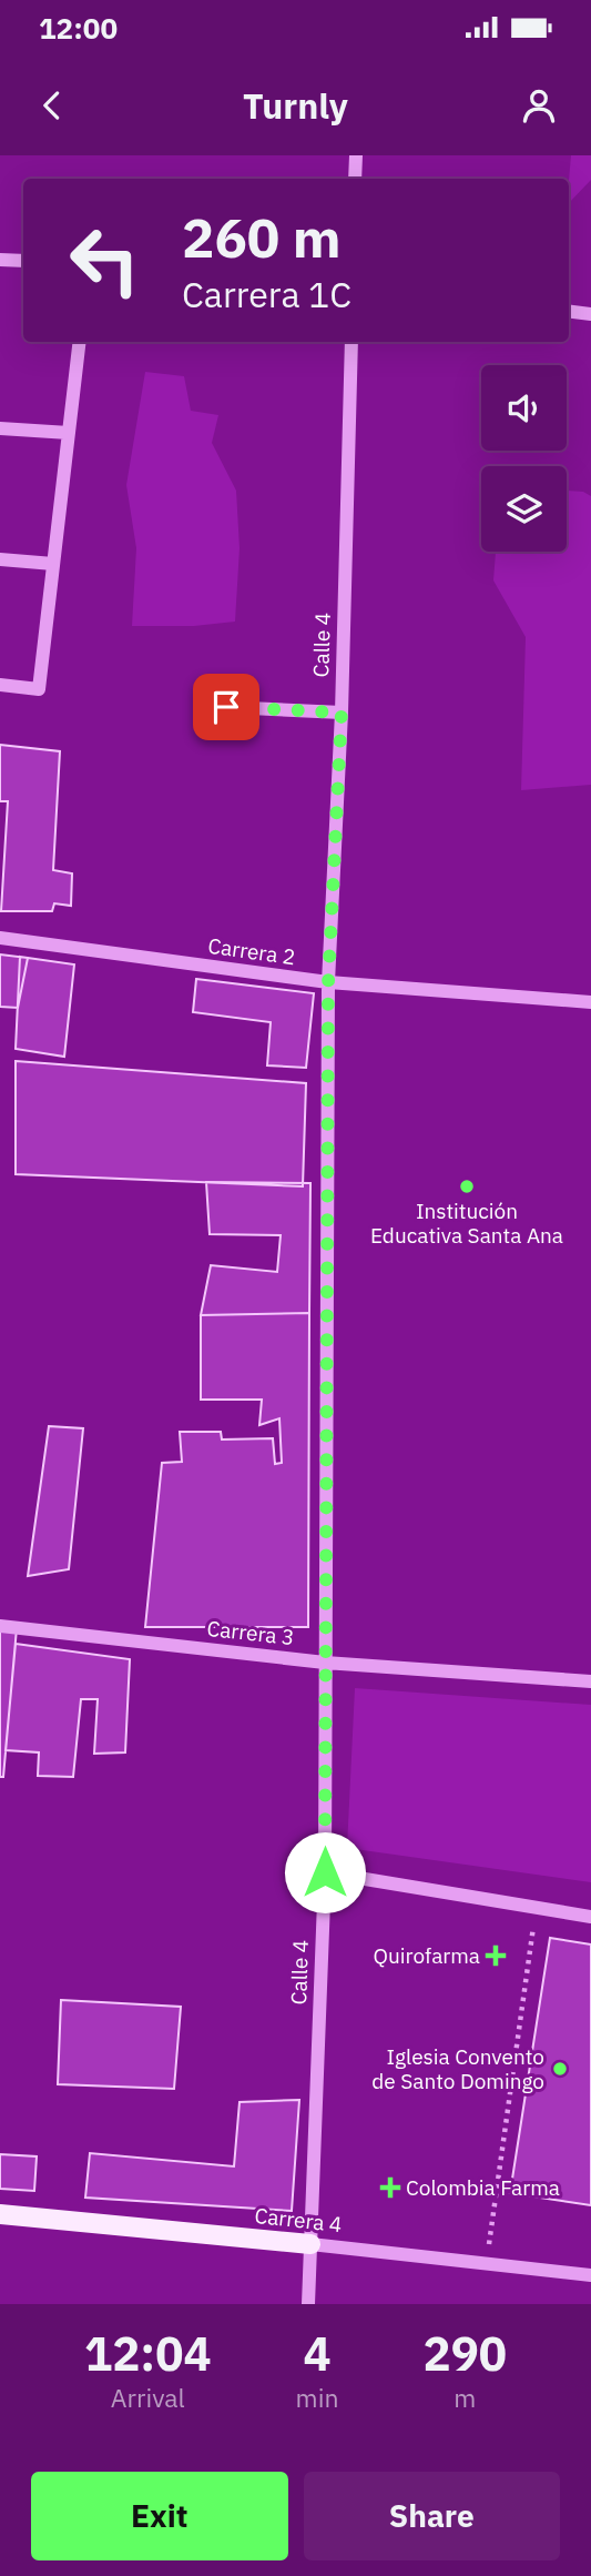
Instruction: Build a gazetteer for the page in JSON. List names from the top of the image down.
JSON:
{
  "streets": {
    "main road": ["Carrera 4"],
    "street": ["Calle 4", "Carrera 2", "Carrera 3"]
  },
  "crossings": [
    ["Calle 4", "Carrera 2"],
    ["Calle 4", "Carrera 3"],
    ["Calle 4", "Carrera 4"]
  ],
  "places": {
    "other": ["Institución Educativa Santa Ana", "Iglesia Convento de Santo Domingo"],
    "health": ["Quirofarma", "Colombia Farma"]
  },
  "page": {
    "status": "12:00",
    "header": "Turnly",
    "turn": ["260 m", "Carrera 1C"],
    "eta": [
      "12:04",
      "Arrival",
      "4",
      "min",
      "290",
      "m"
    ],
    "buttons": ["Exit", "Share"]
  }
}
